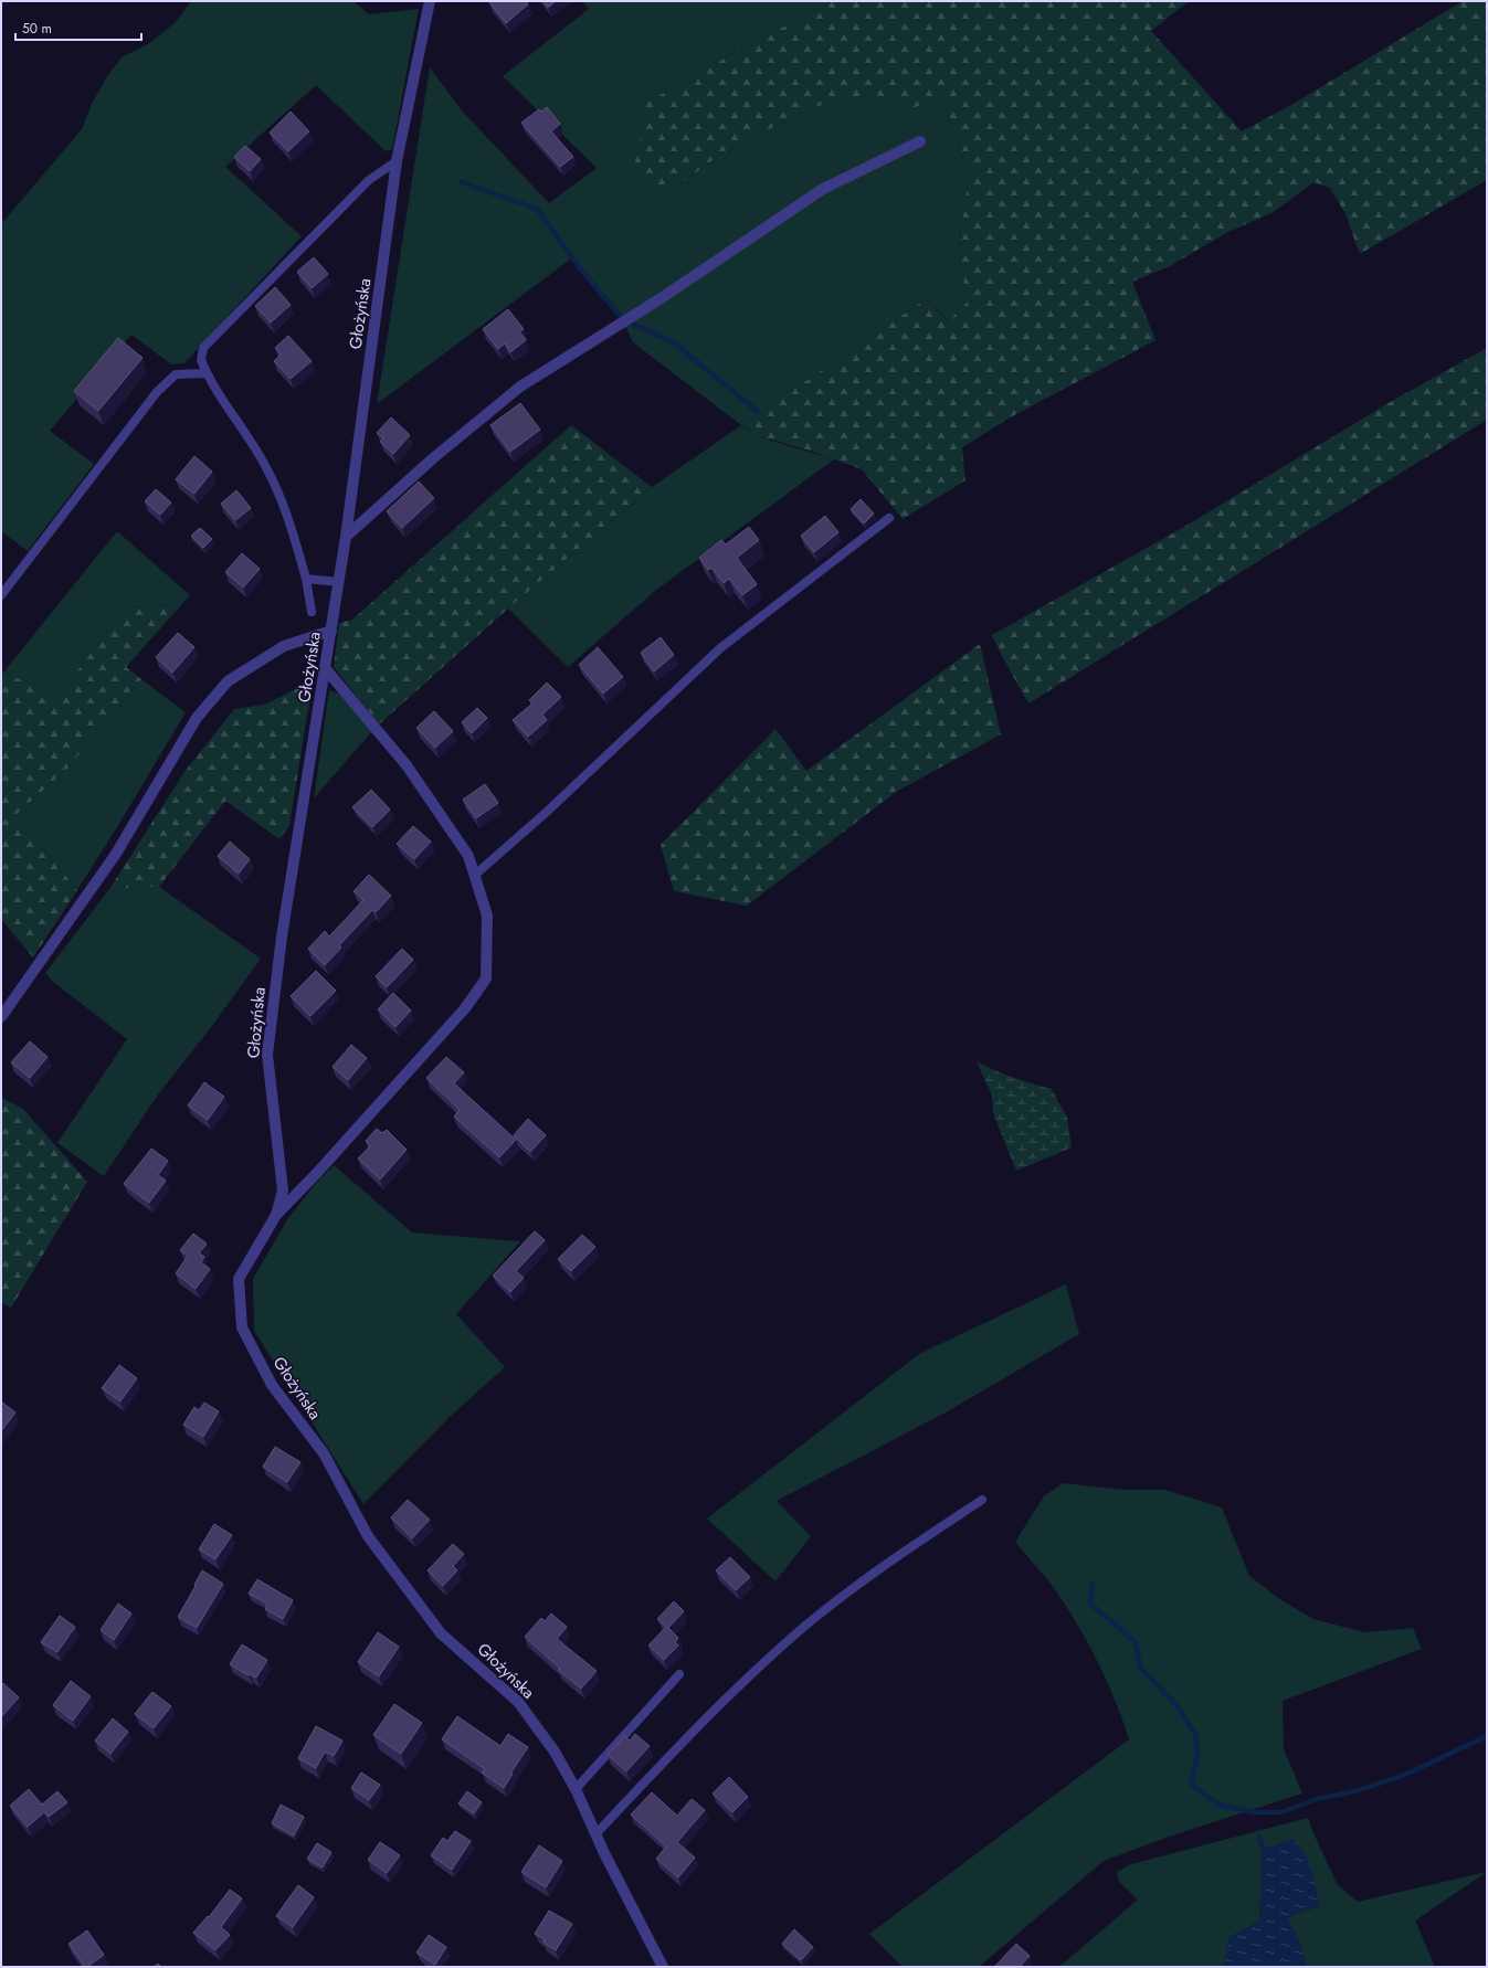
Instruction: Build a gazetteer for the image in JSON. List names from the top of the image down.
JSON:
{
  "streets": {
    "street": ["Głożyńska"]
  },
  "scale_bar": "50 m"
}
